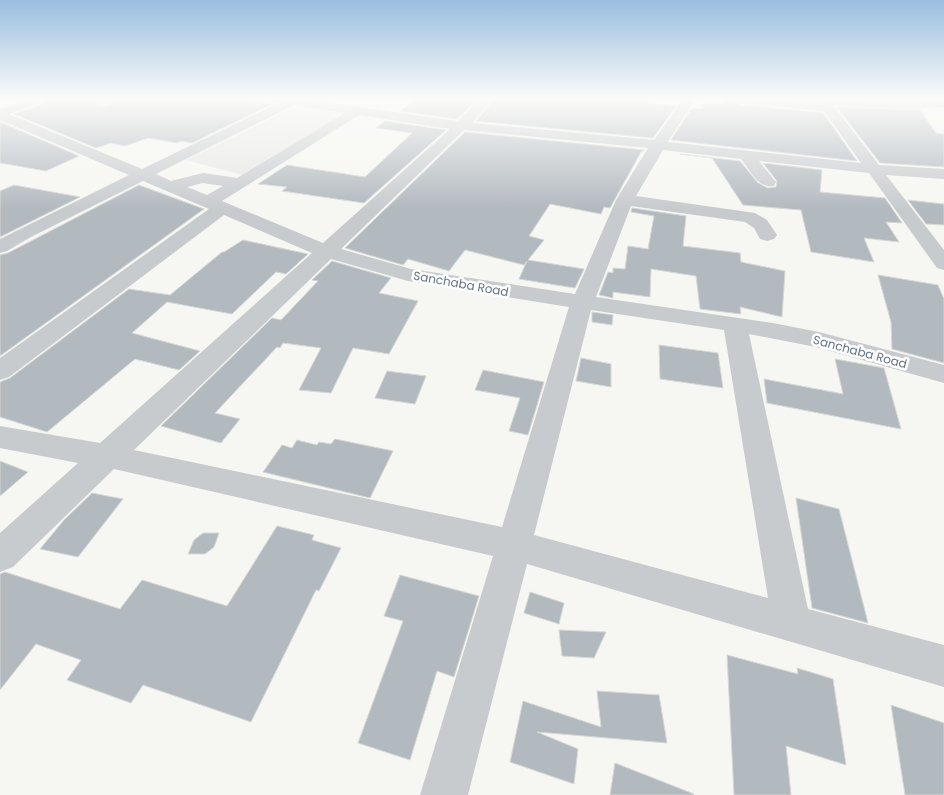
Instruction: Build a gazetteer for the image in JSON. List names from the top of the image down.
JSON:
{
  "streets": {
    "street": ["Sanchaba Road"]
  }
}
